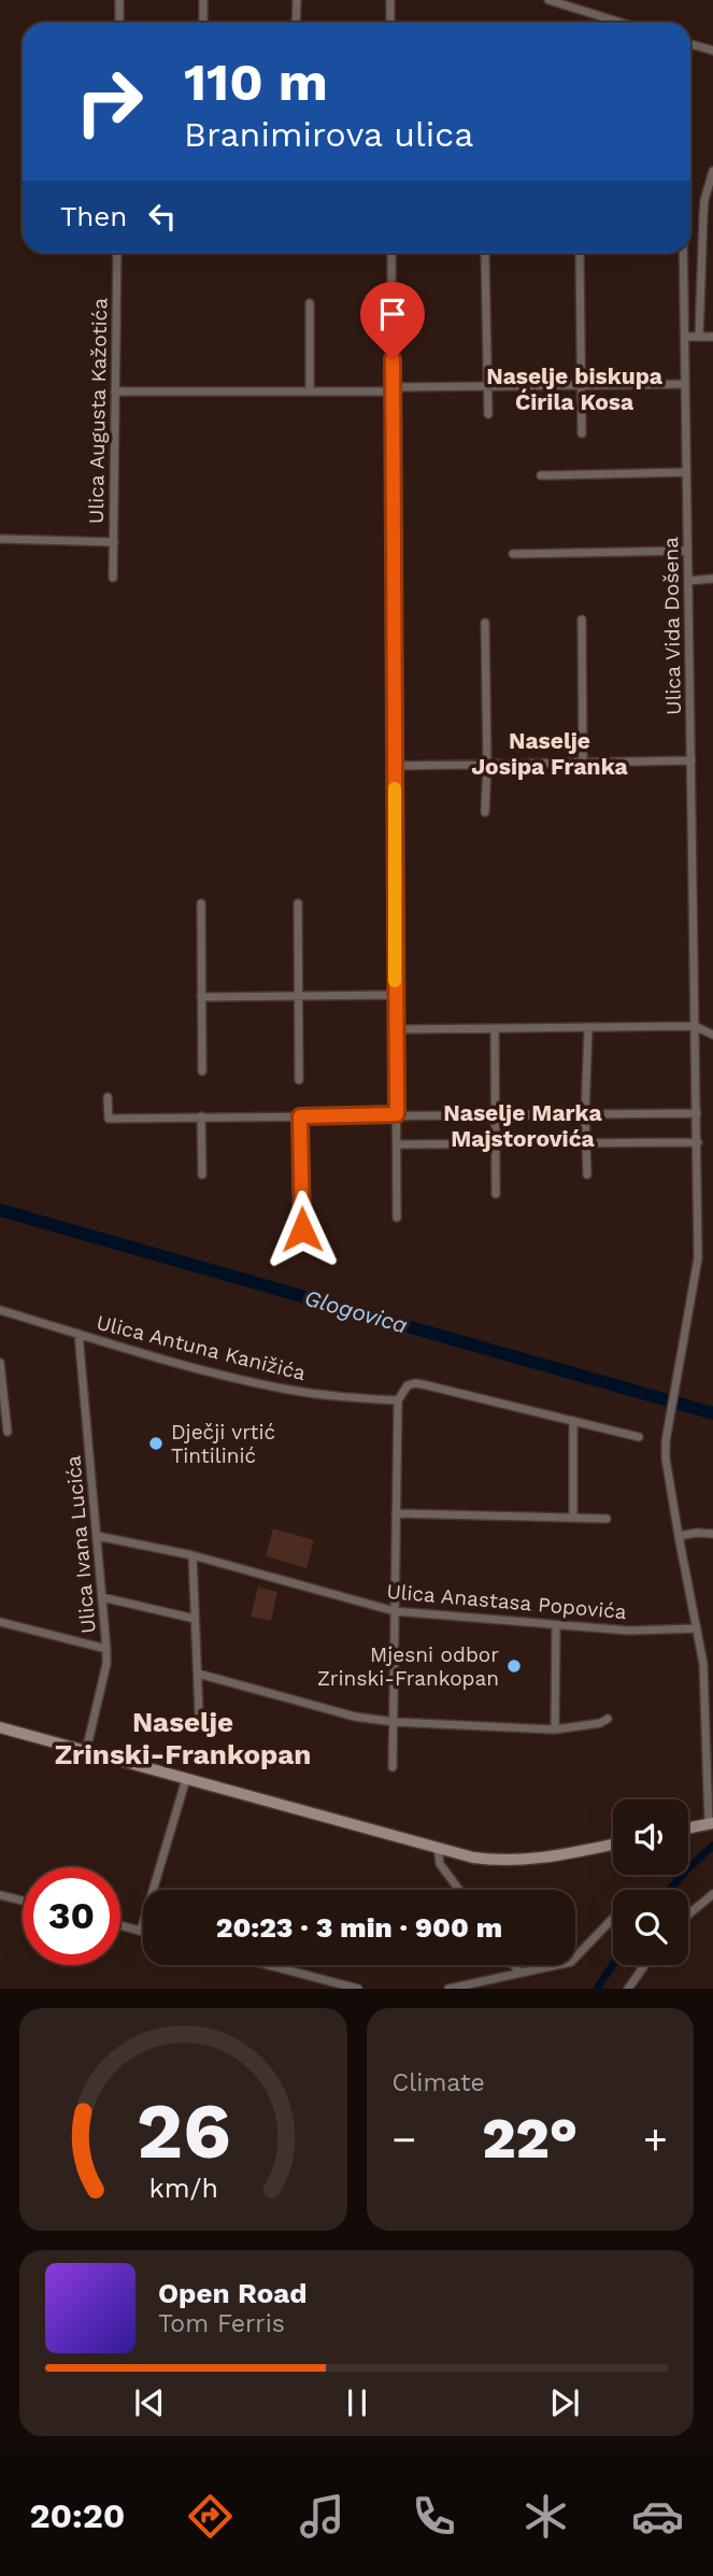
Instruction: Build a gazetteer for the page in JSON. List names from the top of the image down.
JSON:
{
  "streets": {
    "street": [
      "Ulica Augusta Kažotića",
      "Ulica Vida Došena",
      "Ulica Antuna Kanižića",
      "Ulica Ivana Lucića",
      "Ulica Anastasa Popovića"
    ]
  },
  "crossings": [
    ["Ulica Vida Došena", "Ulica Anastasa Popovića"],
    ["Ulica Antuna Kanižića", "Ulica Ivana Lucića"],
    ["Ulica Ivana Lucića", "Ulica Anastasa Popovića"]
  ],
  "districts": [
    "Naselje biskupa Ćirila Kosa",
    "Naselje Josipa Franka",
    "Naselje Marka Majstorovića",
    "Naselje Zrinski-Frankopan"
  ],
  "water": ["Glogovica"],
  "places": ["Dječji vrtić Tintilinić", "Mjesni odbor Zrinski-Frankopan"],
  "page": {
    "turn": ["110 m", "Branimirova ulica"],
    "then": "Then",
    "limit": "30",
    "trip": "20:23 · 3 min · 900 m",
    "tile": "Climate",
    "heat": ["−", "22°", "+"],
    "song": ["Open Road", "Tom Ferris"],
    "tabs": "20:20",
    "gauge": ["26", "km/h"]
  }
}
